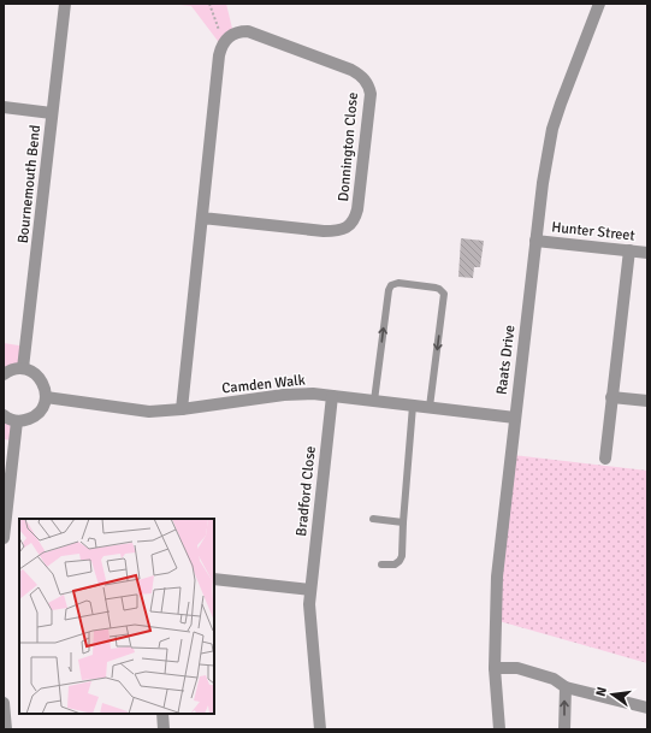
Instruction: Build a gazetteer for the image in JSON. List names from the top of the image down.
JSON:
{
  "streets": {
    "street": [
      "Donnington Close",
      "Bournemouth Bend",
      "Hunter Street",
      "Raats Drive",
      "Camden Walk",
      "Bradford Close"
    ]
  },
  "crossings": [
    ["Hunter Street", "Raats Drive"],
    ["Raats Drive", "Camden Walk"],
    ["Camden Walk", "Bradford Close"]
  ],
  "north": "left"
}
